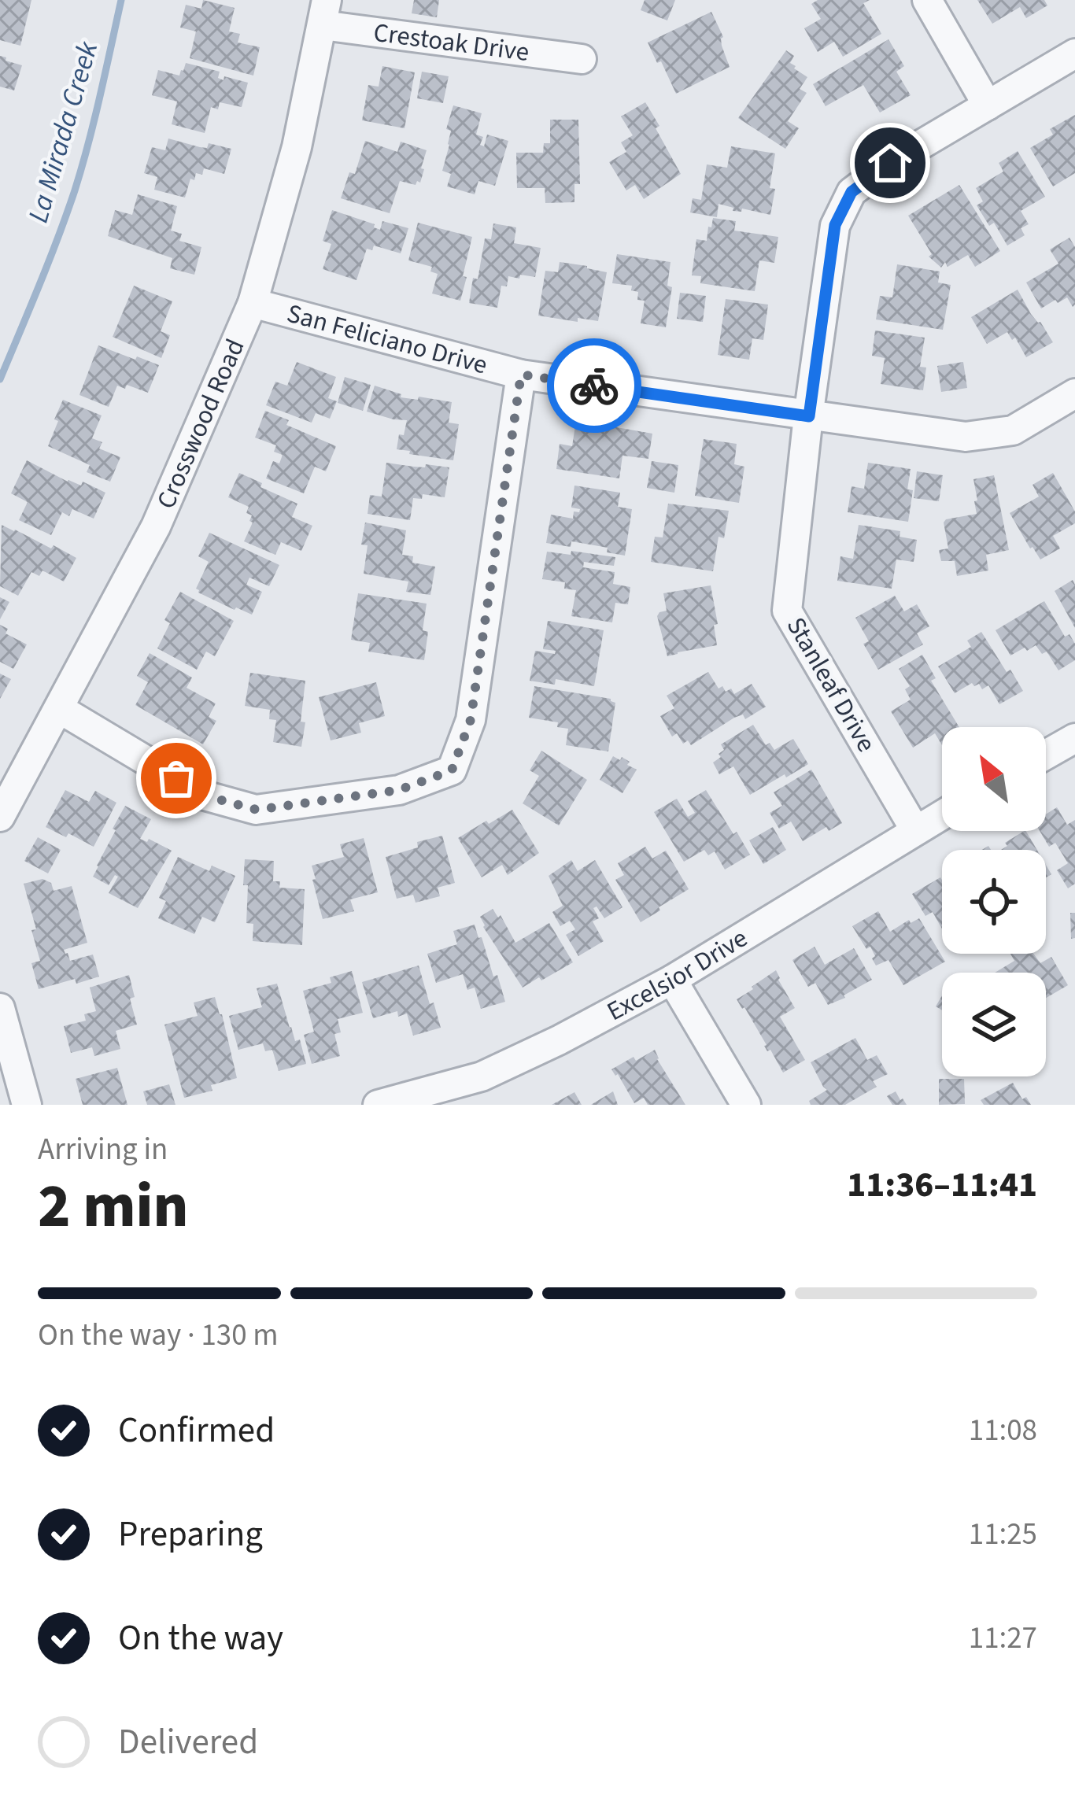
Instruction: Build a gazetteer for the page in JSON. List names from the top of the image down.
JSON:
{
  "streets": {
    "street": [
      "Crestoak Drive",
      "San Feliciano Drive",
      "Crosswood Road",
      "Stanleaf Drive",
      "Excelsior Drive"
    ]
  },
  "crossings": [
    ["Crestoak Drive", "Crosswood Road"],
    ["San Feliciano Drive", "Crosswood Road"],
    ["San Feliciano Drive", "Stanleaf Drive"],
    ["Stanleaf Drive", "Excelsior Drive"]
  ],
  "water": ["La Mirada Creek"],
  "north": "top left",
  "page": {
    "heading": ["2 min", "Arriving in", "11:36–11:41"],
    "bar": "On the way · 130 m",
    "list": [
      ["Confirmed", "11:08"],
      ["Preparing", "11:25"],
      ["On the way", "11:27"],
      "Delivered"
    ]
  }
}
